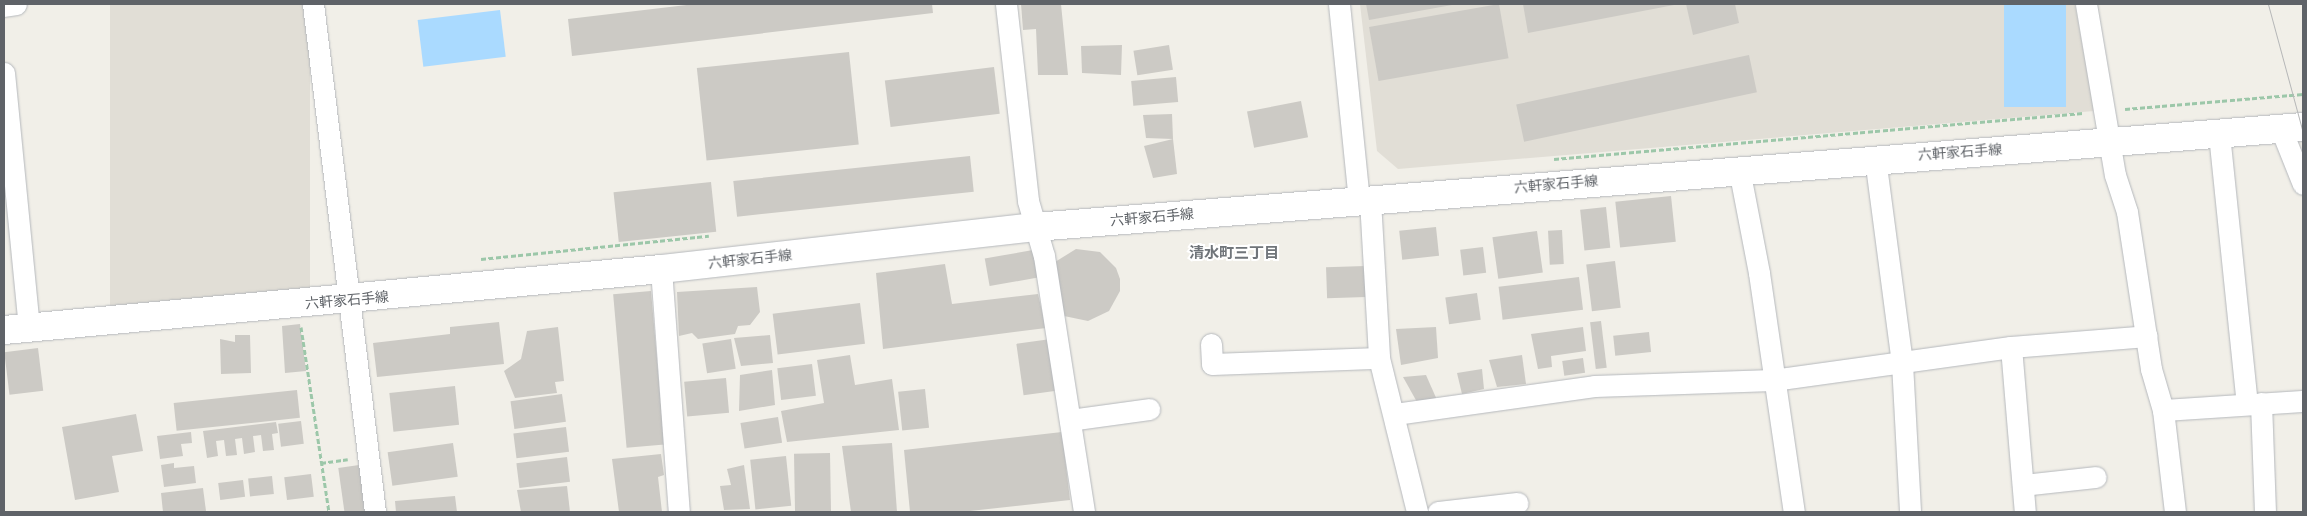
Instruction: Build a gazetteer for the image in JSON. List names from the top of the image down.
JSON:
{
  "streets": {
    "main road": ["六軒家石手線"]
  },
  "districts": ["清水町三丁目"]
}
